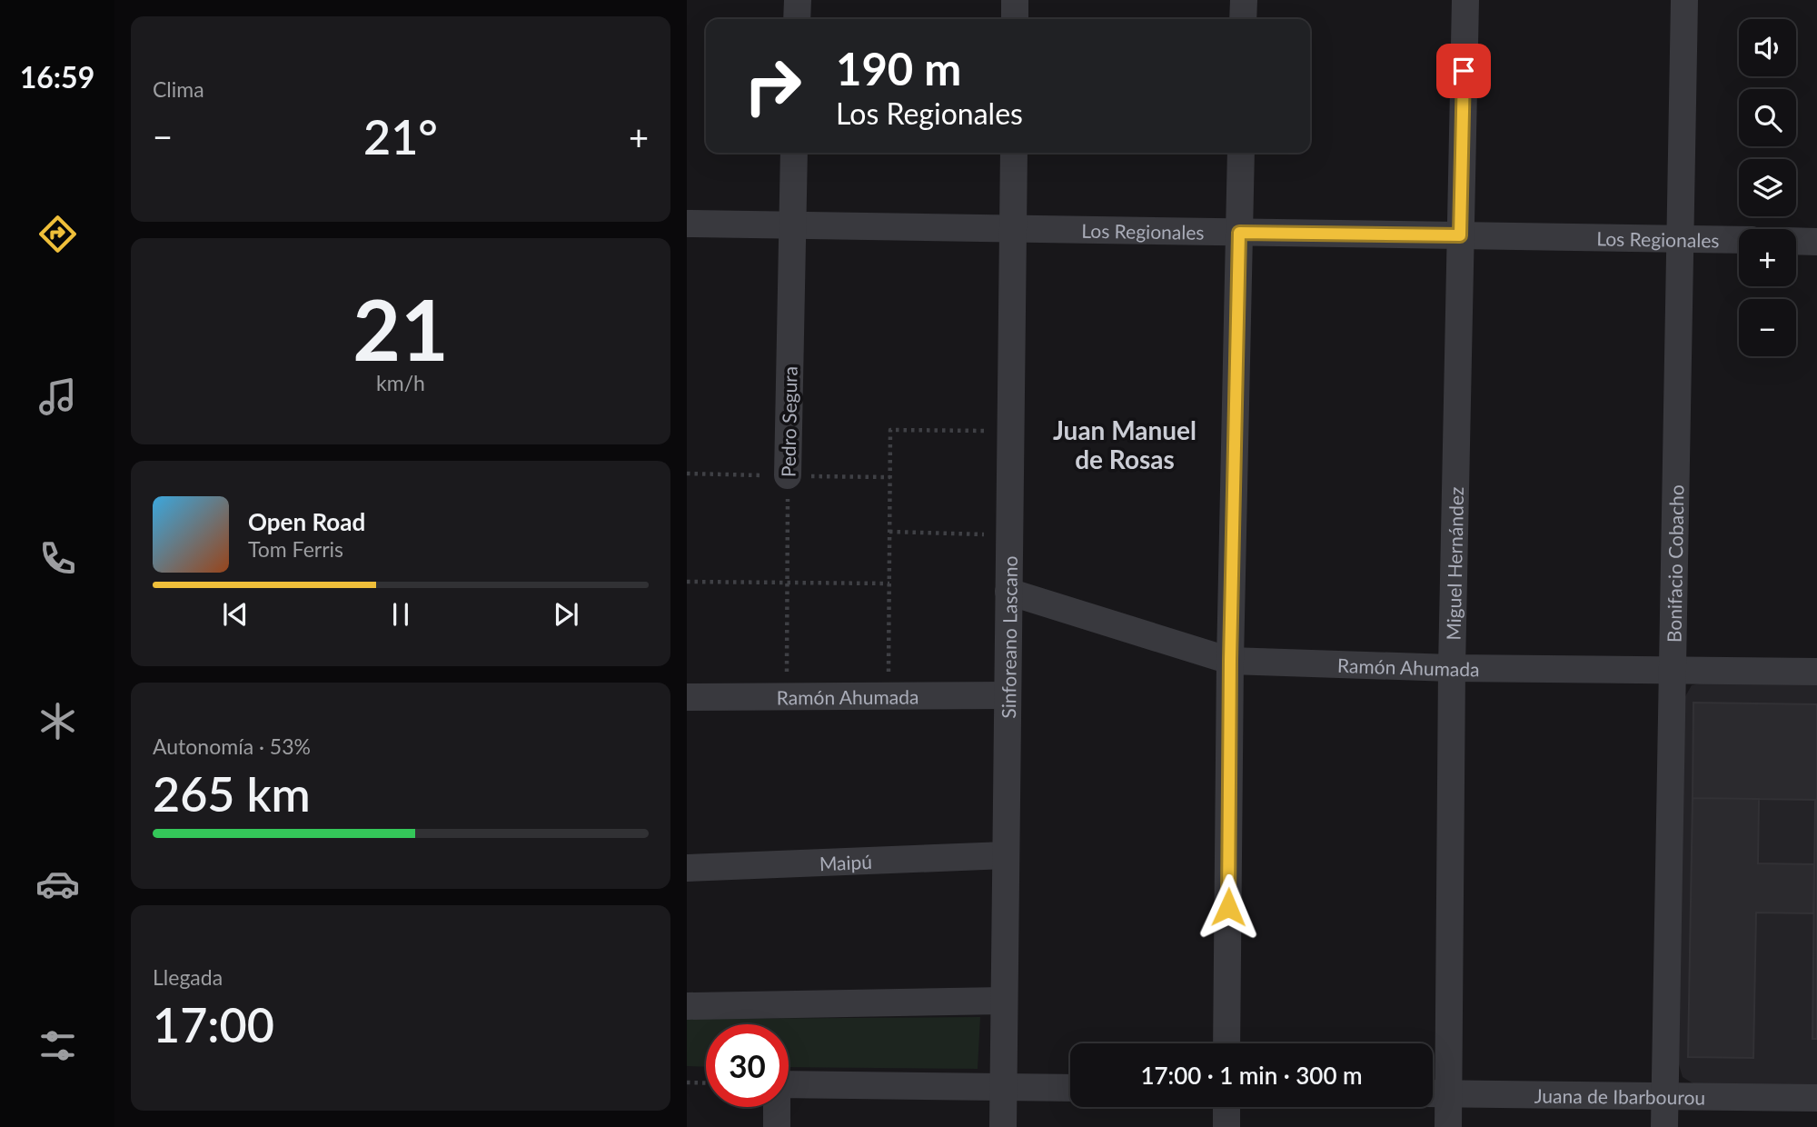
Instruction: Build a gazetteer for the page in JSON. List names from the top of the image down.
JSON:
{
  "streets": {
    "street": [
      "Los Regionales",
      "Pedro Segura",
      "Miguel Hernández",
      "Bonifacio Cobacho",
      "Sinforeano Lascano",
      "Ramón Ahumada",
      "Maipú",
      "Juana de Ibarbourou"
    ]
  },
  "crossings": [
    ["Los Regionales", "Pedro Segura"],
    ["Los Regionales", "Miguel Hernández"],
    ["Los Regionales", "Bonifacio Cobacho"],
    ["Los Regionales", "Sinforeano Lascano"],
    ["Pedro Segura", "Ramón Ahumada"],
    ["Miguel Hernández", "Ramón Ahumada"],
    ["Miguel Hernández", "Juana de Ibarbourou"],
    ["Bonifacio Cobacho", "Ramón Ahumada"],
    ["Bonifacio Cobacho", "Juana de Ibarbourou"],
    ["Sinforeano Lascano", "Ramón Ahumada"],
    ["Sinforeano Lascano", "Maipú"]
  ],
  "districts": ["Juan Manuel de Rosas"],
  "page": {
    "tabs": "16:59",
    "tile": [
      "Clima",
      ["21", "km/h"],
      ["Autonomía · 53%", "265 km"],
      ["Llegada", "17:00"]
    ],
    "map_buttons": ["+", "−"],
    "turn": ["190 m", "Los Regionales"],
    "heat": ["−", "21°", "+"],
    "song": ["Open Road", "Tom Ferris"],
    "limit": "30",
    "trip": "17:00 · 1 min · 300 m"
  }
}
